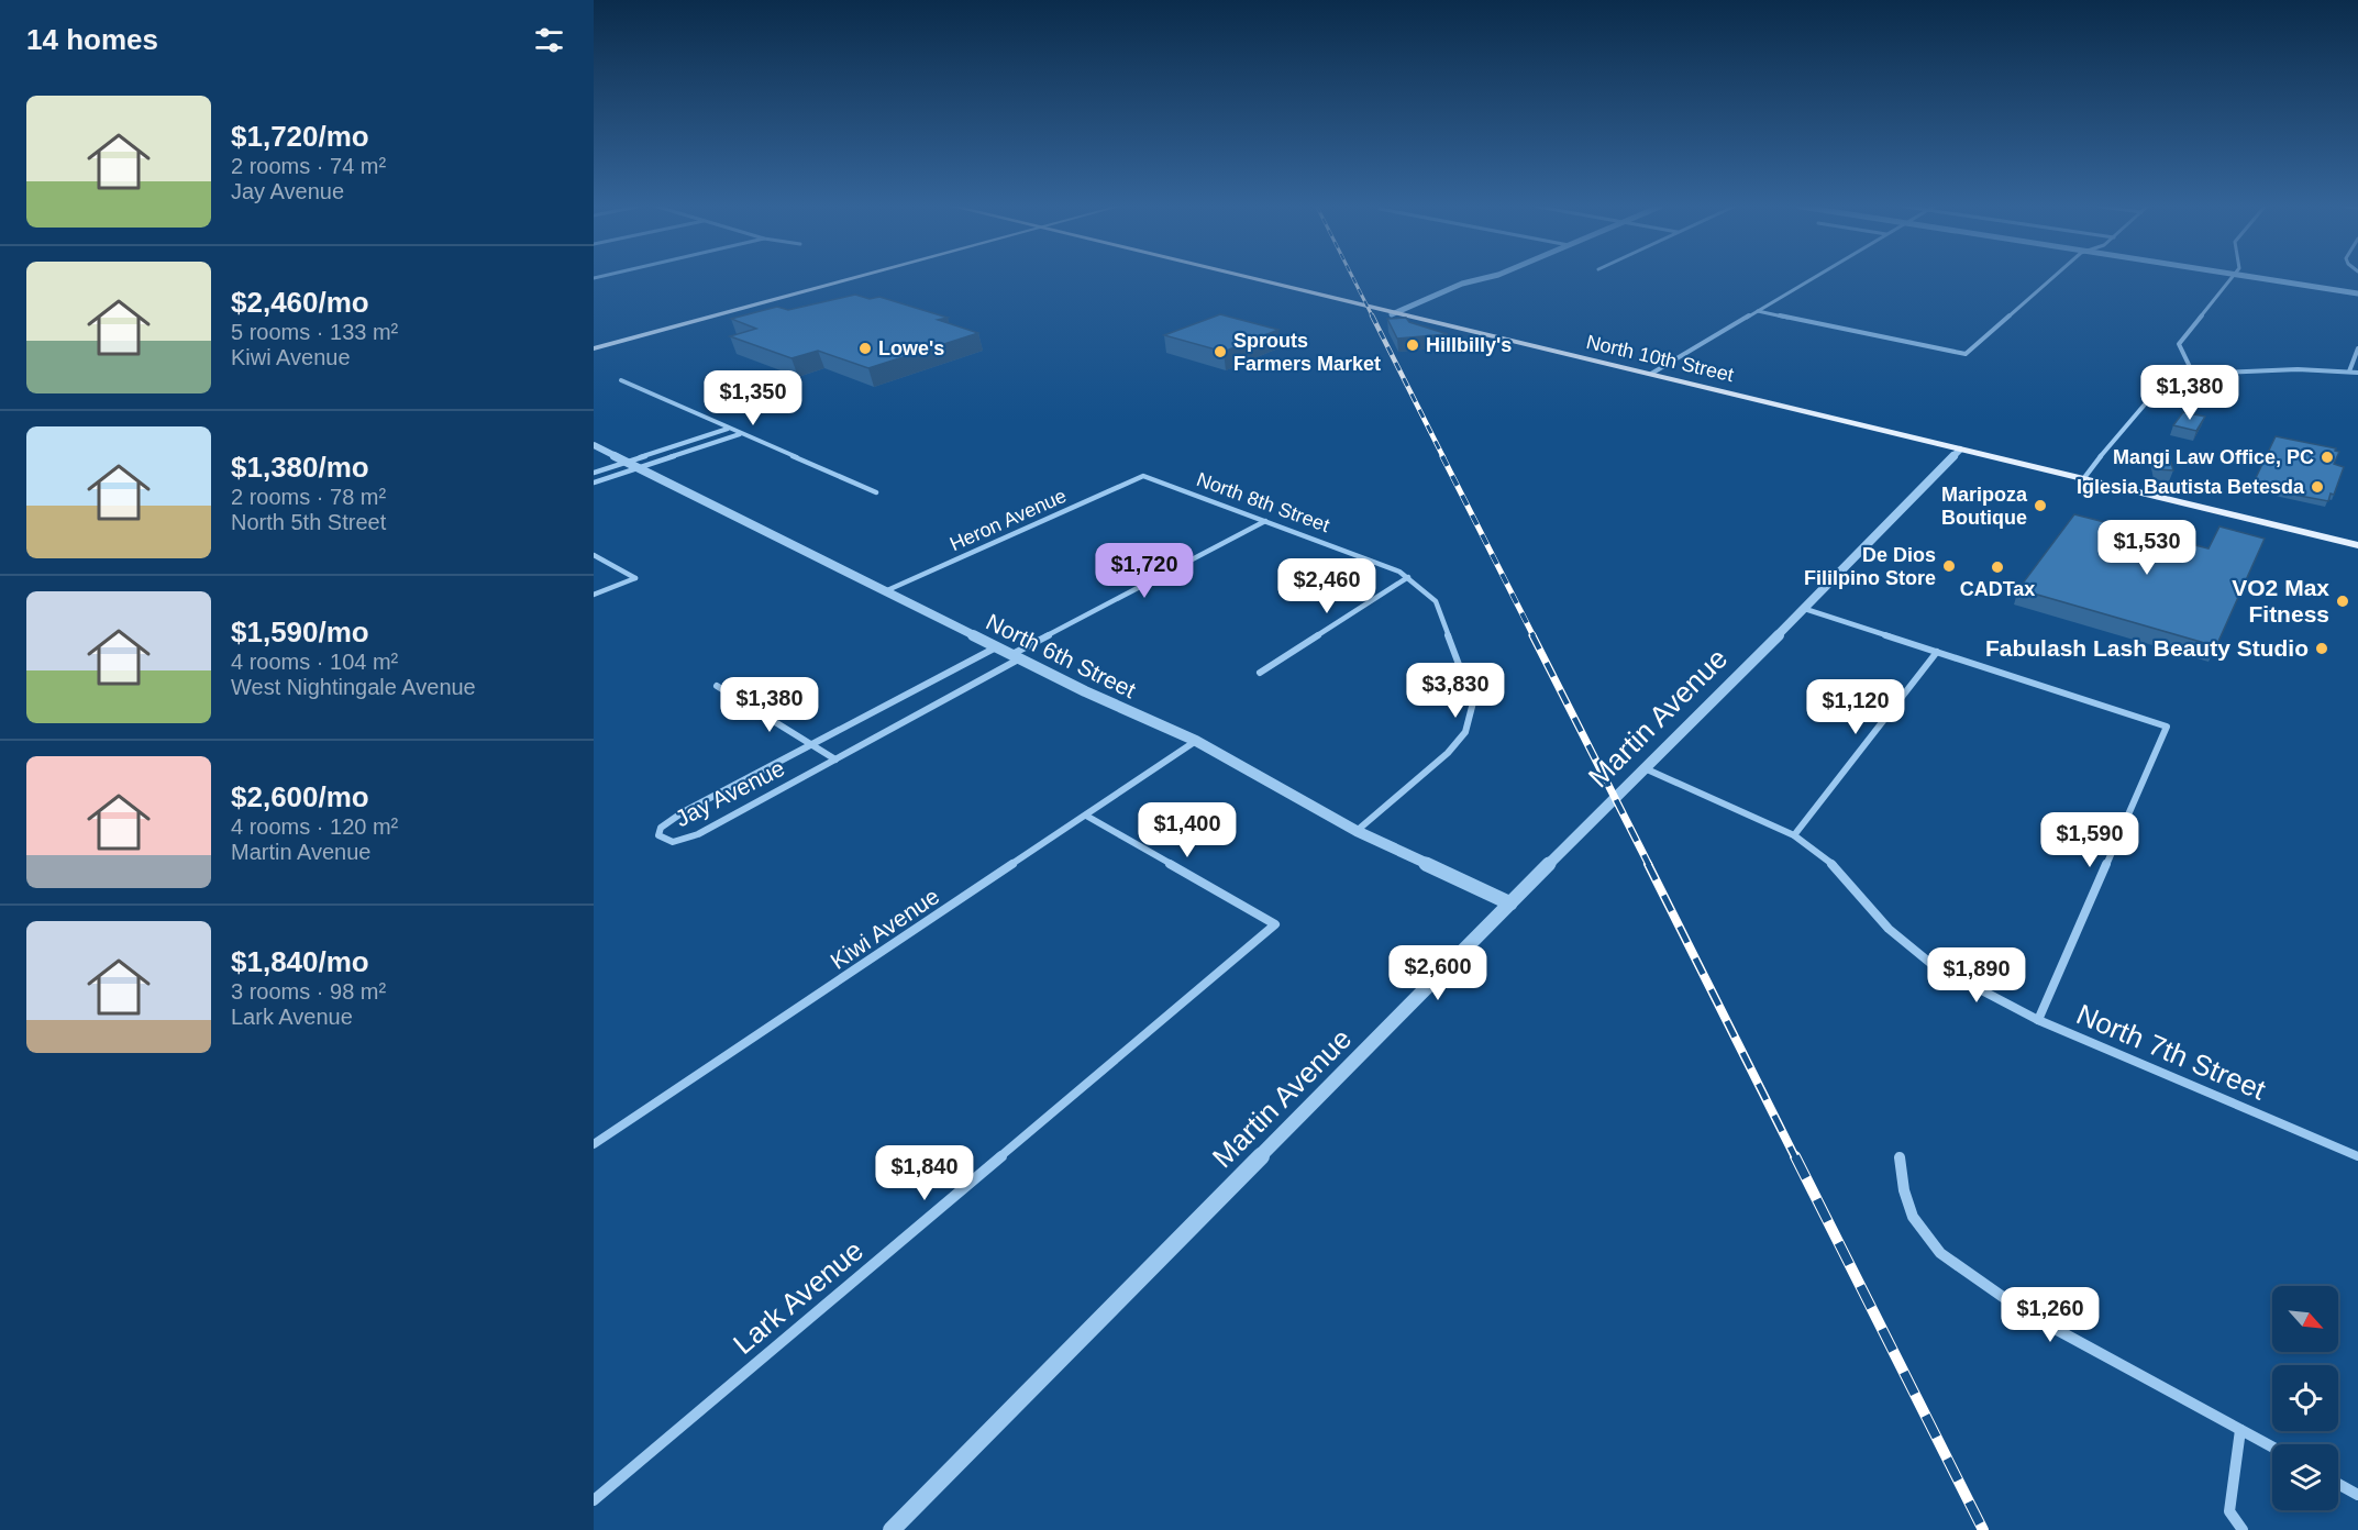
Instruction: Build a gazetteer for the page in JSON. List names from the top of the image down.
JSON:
{
  "streets": {
    "main road": ["North 10th Street"],
    "street": [
      "North 8th Street",
      "Heron Avenue",
      "North 6th Street",
      "Martin Avenue",
      "Jay Avenue",
      "Kiwi Avenue",
      "North 7th Street",
      "Lark Avenue"
    ]
  },
  "crossings": [
    ["North 10th Street", "Martin Avenue"],
    ["North 8th Street", "Heron Avenue"],
    ["North 8th Street", "Jay Avenue"],
    ["Heron Avenue", "North 6th Street"],
    ["North 6th Street", "Martin Avenue"],
    ["North 6th Street", "Jay Avenue"],
    ["North 6th Street", "Kiwi Avenue"],
    ["Martin Avenue", "North 7th Street"],
    ["Kiwi Avenue", "Lark Avenue"]
  ],
  "places": [
    "Hillbilly's",
    "Lowe's",
    "Sprouts Farmers Market",
    "Mangi Law Office, PC",
    "Iglesia Bautista Betesda",
    "Maripoza Boutique",
    "De Dios Fililpino Store",
    "CADTax",
    "VO2 Max Fitness",
    "Fabulash Lash Beauty Studio"
  ],
  "north": "bottom right",
  "page": {
    "heading": "14 homes",
    "list": [
      {
        "name": "$1,720/mo",
        "note": "2 rooms · 74 m² · Jay Avenue"
      },
      {
        "name": "$2,460/mo",
        "note": "5 rooms · 133 m² · Kiwi Avenue"
      },
      {
        "name": "$1,380/mo",
        "note": "2 rooms · 78 m² · North 5th Street"
      },
      {
        "name": "$1,590/mo",
        "note": "4 rooms · 104 m² · West Nightingale Avenue"
      },
      {
        "name": "$2,600/mo",
        "note": "4 rooms · 120 m² · Martin Avenue"
      },
      {
        "name": "$1,840/mo",
        "note": "3 rooms · 98 m² · Lark Avenue"
      }
    ],
    "price": [
      "$1,380",
      "$1,350",
      "$1,530",
      "$1,720",
      "$2,460",
      "$3,830",
      "$1,380",
      "$1,120",
      "$1,400",
      "$1,590",
      "$2,600",
      "$1,890",
      "$1,840",
      "$1,260"
    ]
  }
}
